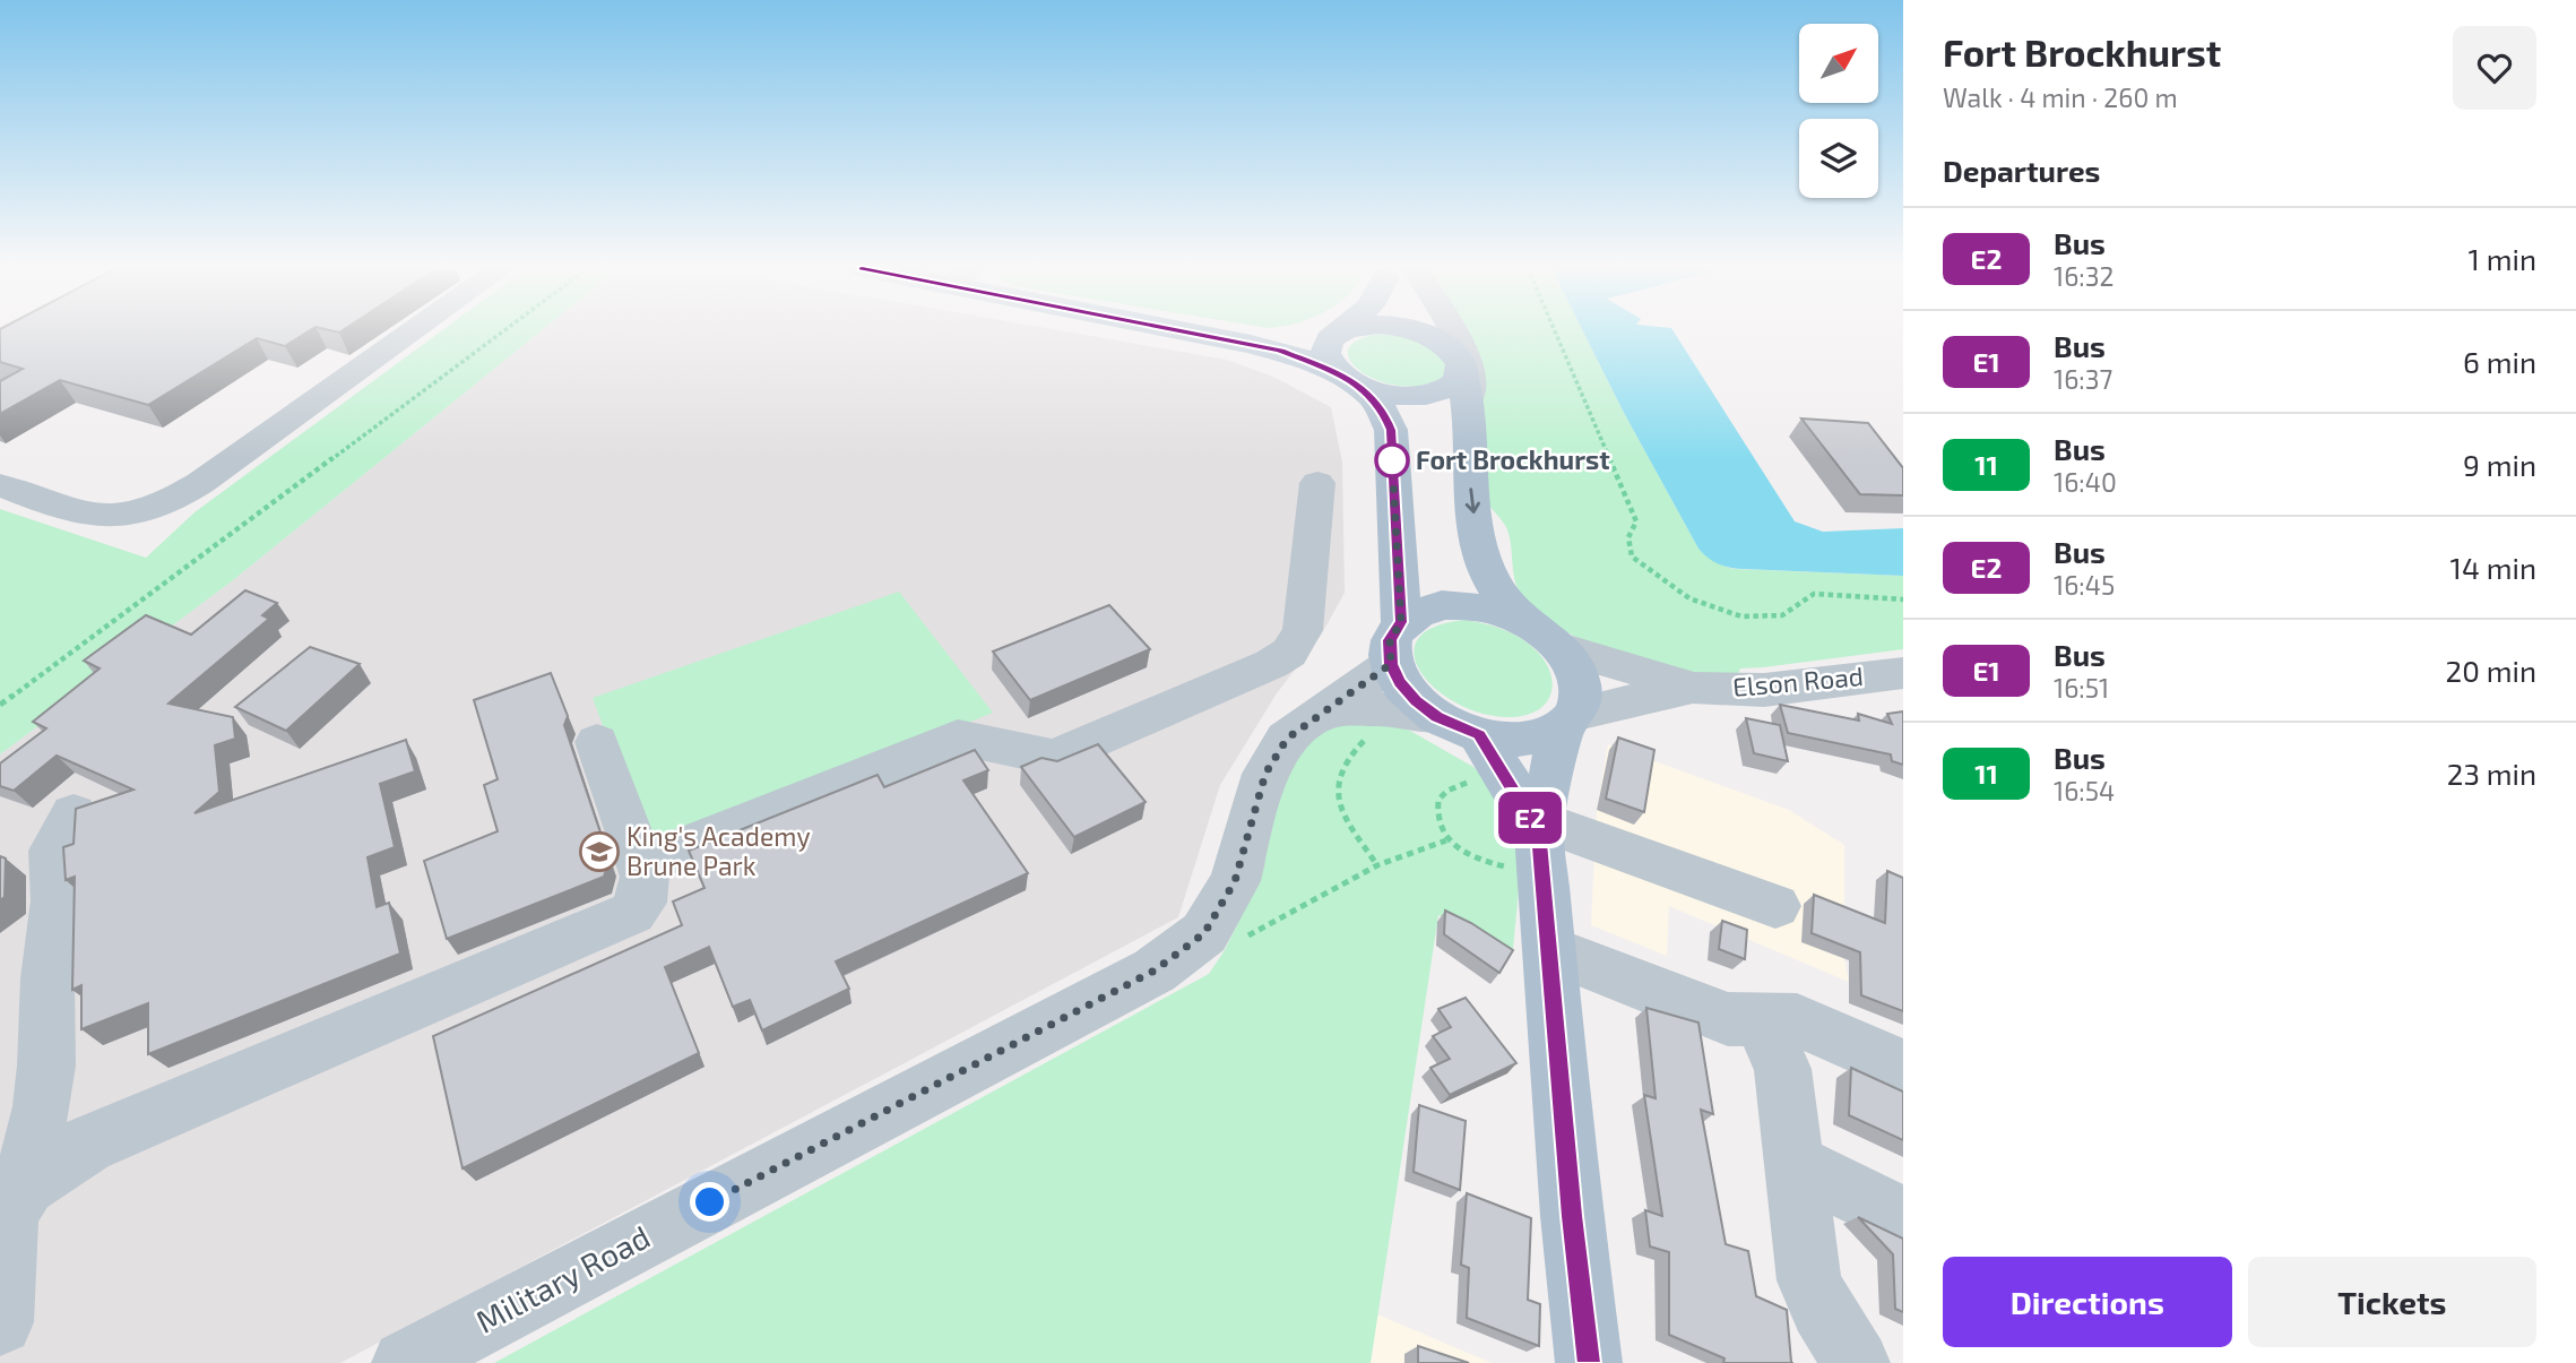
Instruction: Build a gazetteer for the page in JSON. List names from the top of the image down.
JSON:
{
  "streets": {
    "street": ["Elson Road", "Military Road"]
  },
  "crossings": [
    ["Elson Road", "Military Road"]
  ],
  "places": {
    "other": ["Fort Brockhurst"],
    "school or university": ["King's Academy Brune Park"]
  },
  "lines": ["bus line E2"],
  "north": "top right",
  "page": {
    "on_map": "E2",
    "heading": [
      ["Fort Brockhurst", "Walk · 4 min · 260 m"],
      "Departures"
    ],
    "list": [
      {
        "mark": "E2",
        "name": "Bus",
        "note": "16:32",
        "value": "1 min"
      },
      {
        "mark": "E1",
        "name": "Bus",
        "note": "16:37",
        "value": "6 min"
      },
      {
        "mark": "11",
        "name": "Bus",
        "note": "16:40",
        "value": "9 min"
      },
      {
        "mark": "E2",
        "name": "Bus",
        "note": "16:45",
        "value": "14 min"
      },
      {
        "mark": "E1",
        "name": "Bus",
        "note": "16:51",
        "value": "20 min"
      },
      {
        "mark": "11",
        "name": "Bus",
        "note": "16:54",
        "value": "23 min"
      }
    ],
    "buttons": ["Directions", "Tickets"]
  }
}
